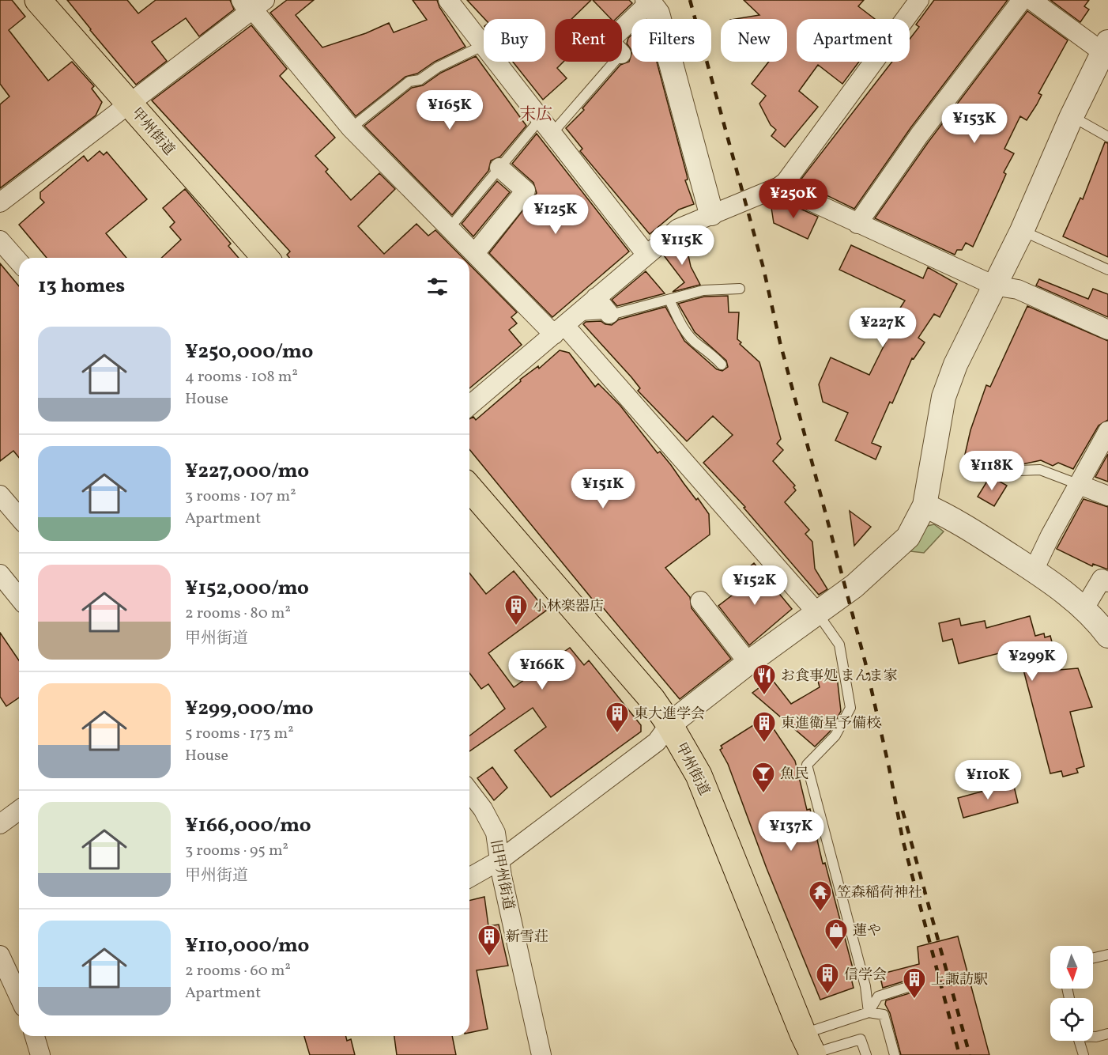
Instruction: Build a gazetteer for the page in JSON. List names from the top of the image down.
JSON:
{
  "streets": {
    "highway": ["甲州街道"],
    "street": ["旧甲州街道"]
  },
  "districts": ["末広"],
  "places": {
    "building": [
      "小林楽器店",
      "東大進学会",
      "東進衛星予備校",
      "新雪荘",
      "信学会",
      "上諏訪駅"
    ],
    "restaurant": ["お食事処 まんま家"],
    "bar": ["魚民"],
    "temple": ["笠森稲荷神社"],
    "shop": ["蓮や"]
  },
  "north": "bottom",
  "page": {
    "chip": [
      "Buy",
      "Rent",
      "Filters",
      "New",
      "Apartment"
    ],
    "price": [
      "¥165K",
      "¥153K",
      "¥250K",
      "¥125K",
      "¥115K",
      "¥227K",
      "¥118K",
      "¥151K",
      "¥152K",
      "¥299K",
      "¥166K",
      "¥110K",
      "¥137K"
    ],
    "heading": "13 homes",
    "list": [
      {
        "name": "¥250,000/mo",
        "note": "4 rooms · 108 m² · House"
      },
      {
        "name": "¥227,000/mo",
        "note": "3 rooms · 107 m² · Apartment"
      },
      {
        "name": "¥152,000/mo",
        "note": "2 rooms · 80 m² · 甲州街道"
      },
      {
        "name": "¥299,000/mo",
        "note": "5 rooms · 173 m² · House"
      },
      {
        "name": "¥166,000/mo",
        "note": "3 rooms · 95 m² · 甲州街道"
      },
      {
        "name": "¥110,000/mo",
        "note": "2 rooms · 60 m² · Apartment"
      }
    ]
  }
}
